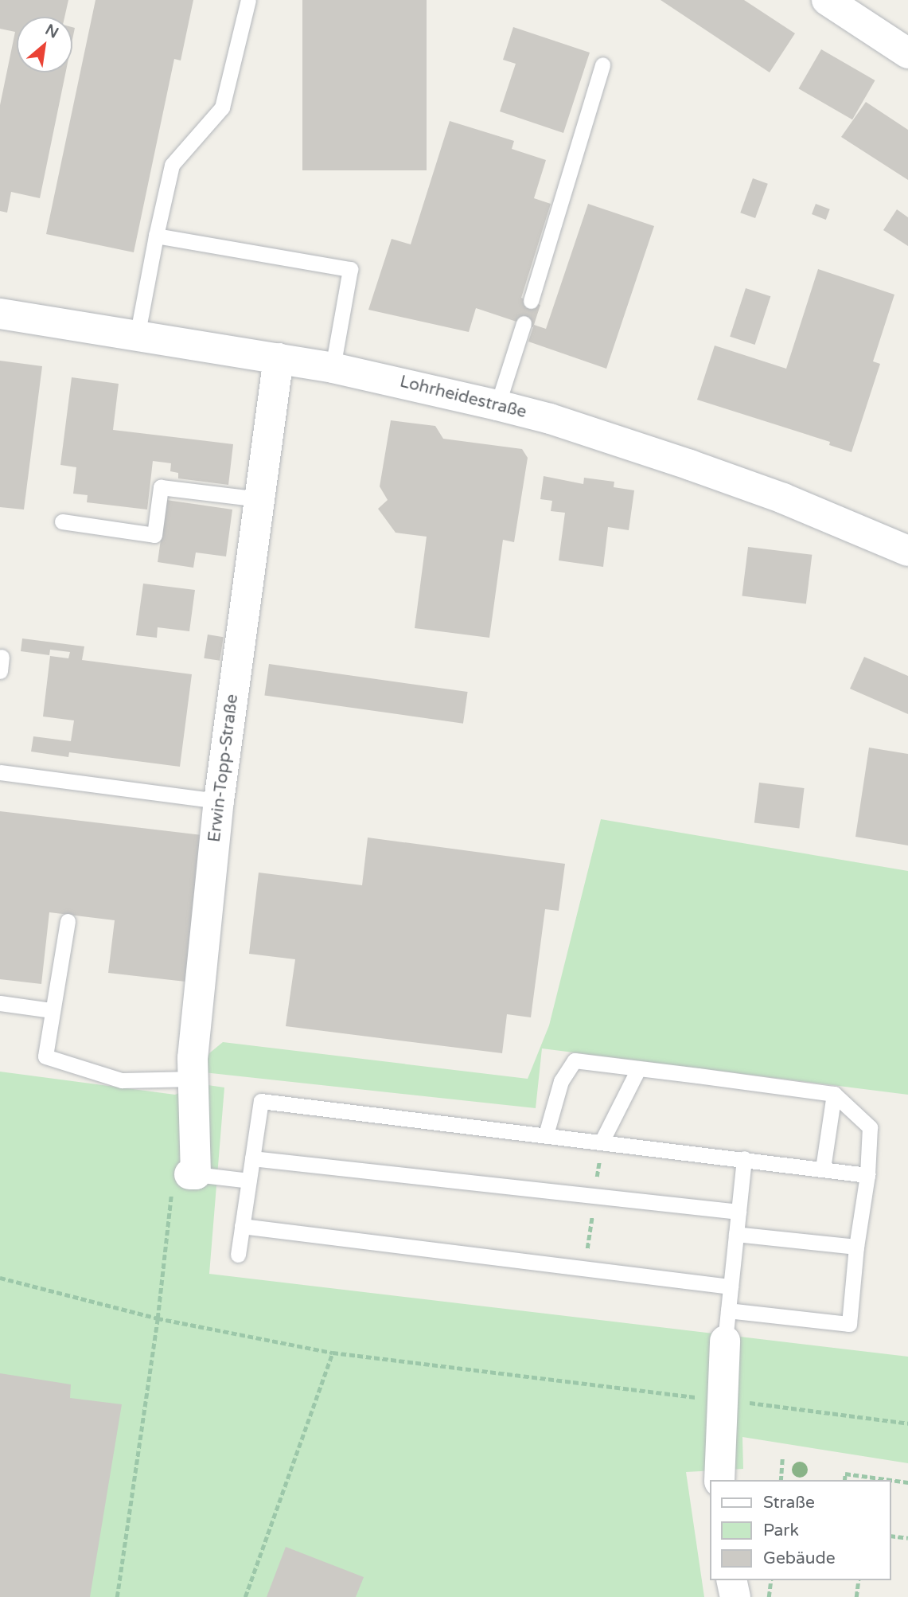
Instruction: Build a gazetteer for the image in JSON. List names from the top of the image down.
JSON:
{
  "streets": {
    "street": ["Lohrheidestraße", "Erwin-Topp-Straße"]
  },
  "crossings": [
    ["Lohrheidestraße", "Erwin-Topp-Straße"]
  ],
  "legend": ["Straße", "Park", "Gebäude"],
  "north": "top right"
}
